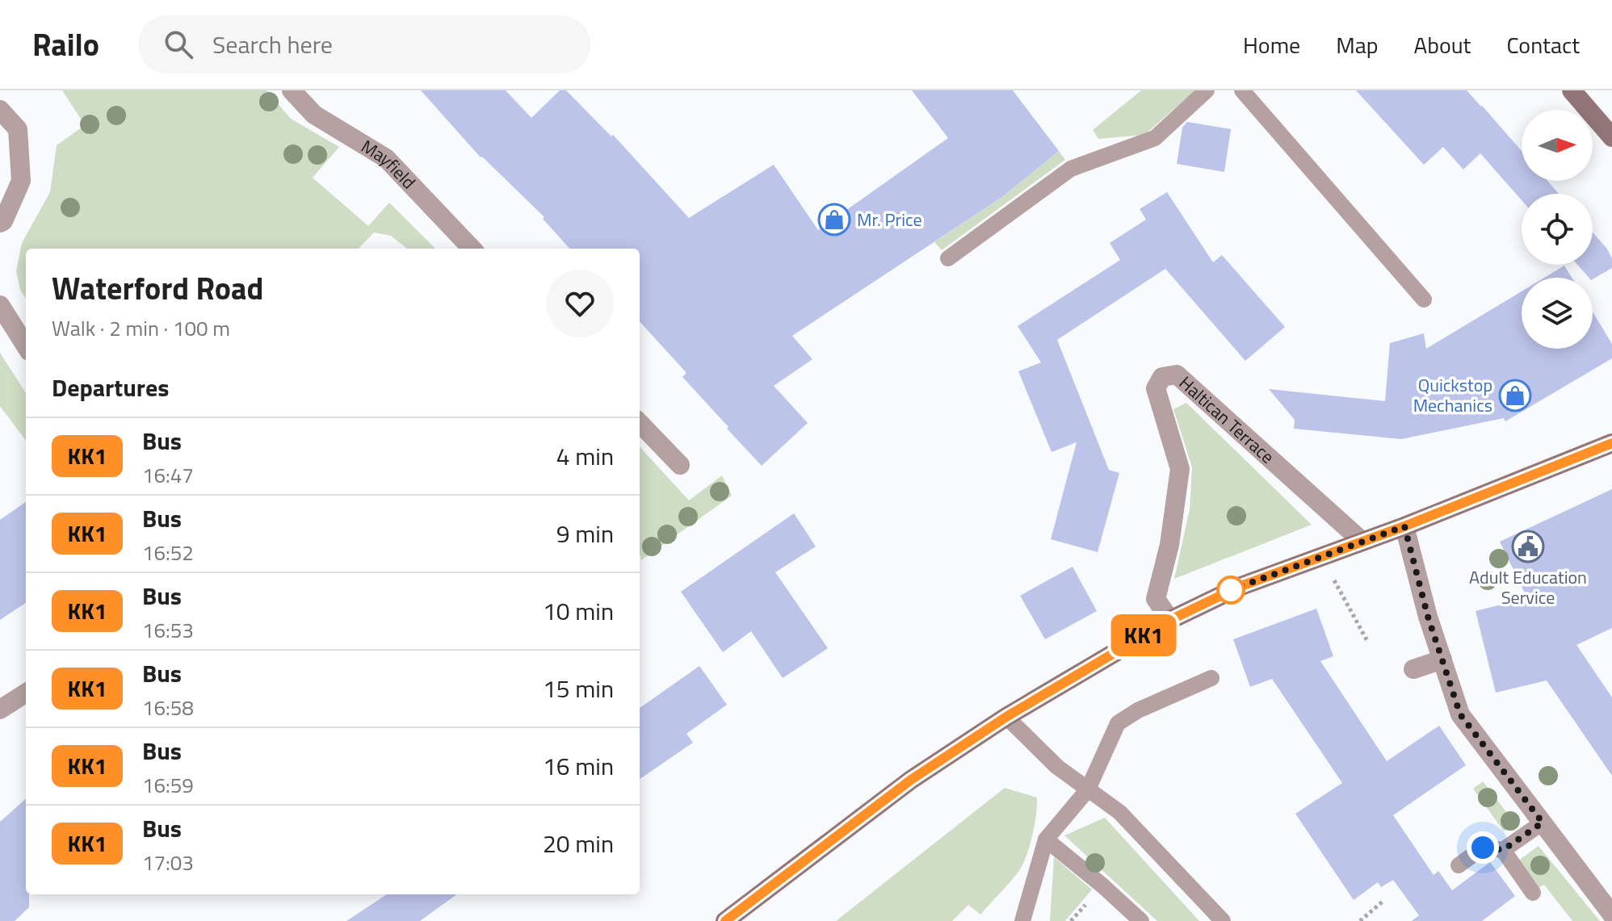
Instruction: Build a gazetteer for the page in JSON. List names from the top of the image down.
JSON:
{
  "streets": {
    "street": ["Mayfield", "Haltican Terrace"]
  },
  "places": {
    "shop": ["Mr. Price", "Quickstop Mechanics"],
    "public building": ["Adult Education Service"]
  },
  "lines": ["bus line KK1"],
  "north": "right",
  "page": {
    "header": "Railo",
    "search": "Search here",
    "nav": [
      "Home",
      "Map",
      "About",
      "Contact"
    ],
    "on_map": "KK1",
    "heading": [
      ["Waterford Road", "Walk · 2 min · 100 m"],
      "Departures"
    ],
    "list": [
      {
        "mark": "KK1",
        "name": "Bus",
        "note": "16:47",
        "value": "4 min"
      },
      {
        "mark": "KK1",
        "name": "Bus",
        "note": "16:52",
        "value": "9 min"
      },
      {
        "mark": "KK1",
        "name": "Bus",
        "note": "16:53",
        "value": "10 min"
      },
      {
        "mark": "KK1",
        "name": "Bus",
        "note": "16:58",
        "value": "15 min"
      },
      {
        "mark": "KK1",
        "name": "Bus",
        "note": "16:59",
        "value": "16 min"
      },
      {
        "mark": "KK1",
        "name": "Bus",
        "note": "17:03",
        "value": "20 min"
      }
    ]
  }
}
